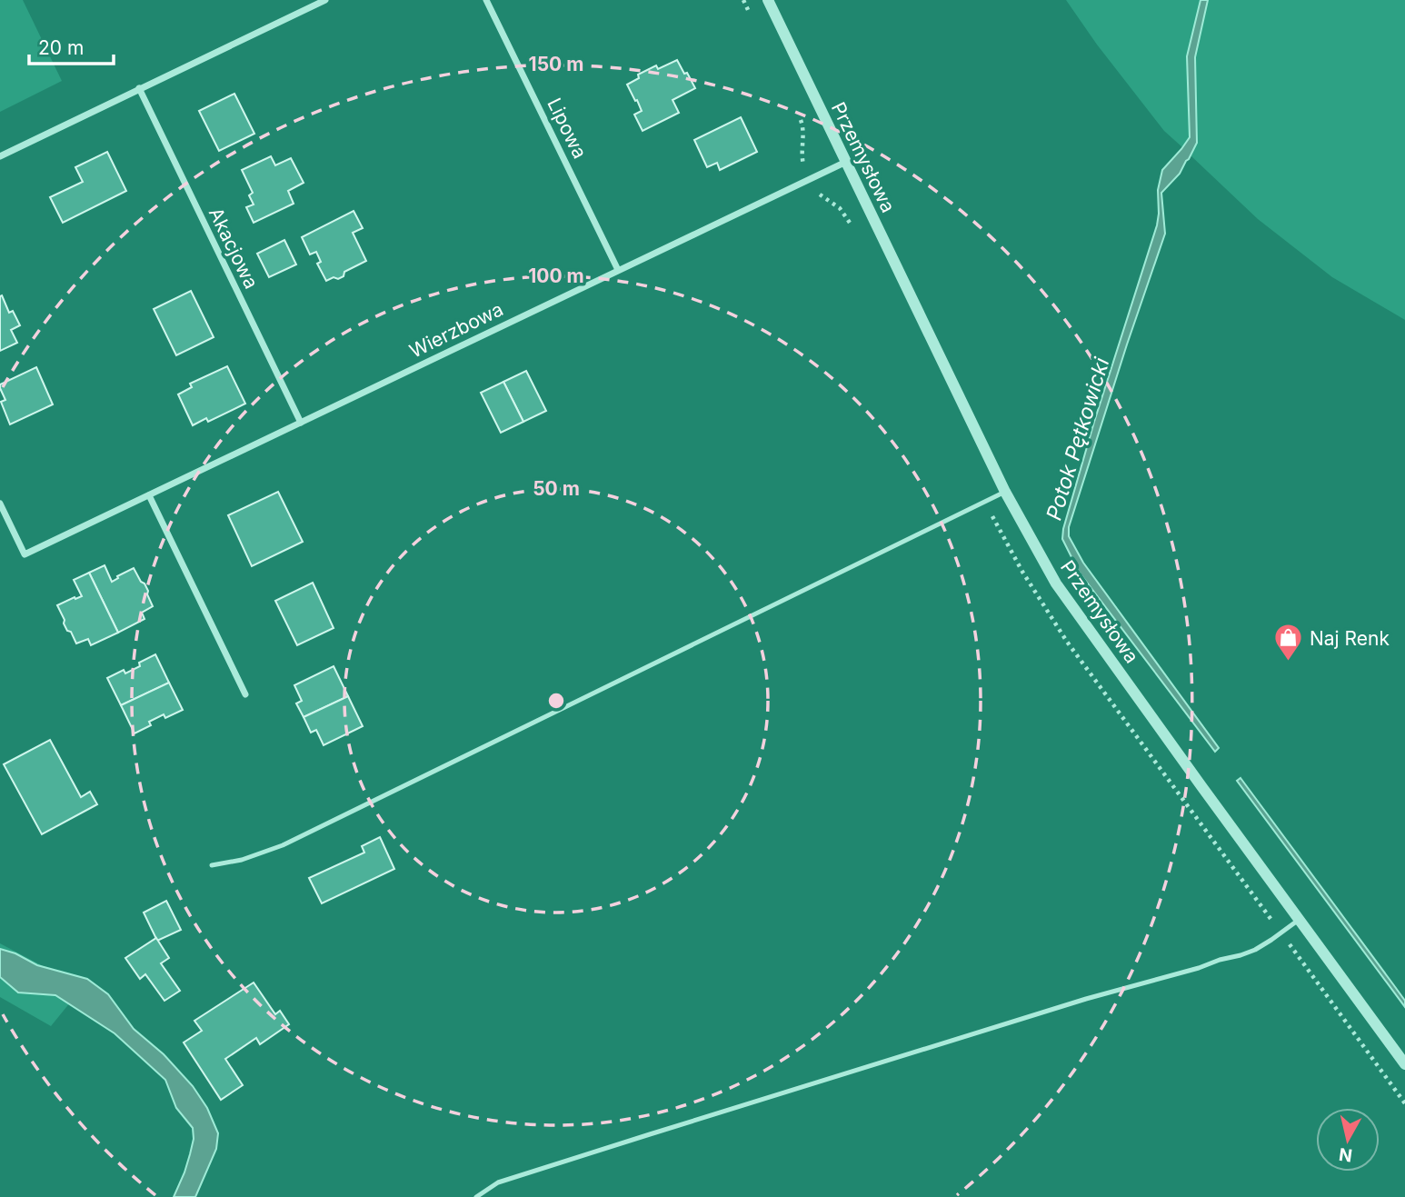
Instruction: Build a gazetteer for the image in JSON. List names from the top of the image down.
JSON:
{
  "streets": {
    "street": [
      "Lipowa",
      "Przemysłowa",
      "Akacjowa",
      "Wierzbowa"
    ]
  },
  "crossings": [
    ["Lipowa", "Wierzbowa"],
    ["Przemysłowa", "Wierzbowa"],
    ["Akacjowa", "Wierzbowa"]
  ],
  "water": ["Potok Pętkowicki"],
  "places": {
    "shop": ["Naj Renk"]
  },
  "scale_bar": "20 m",
  "north": "bottom",
  "rings": ["150 m", "100 m", "50 m"]
}
